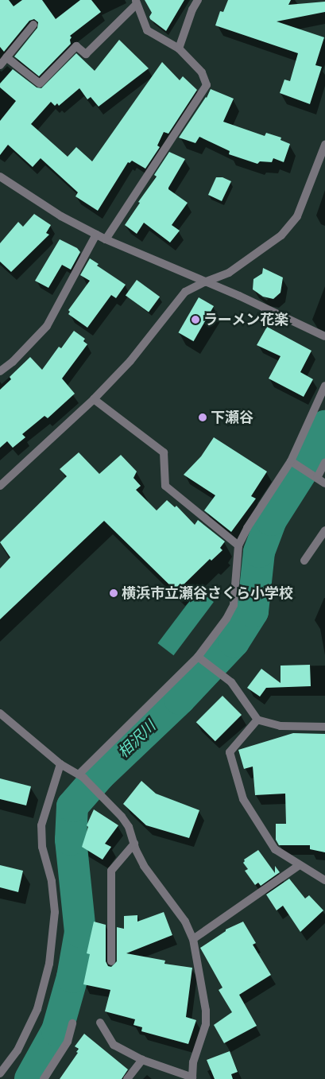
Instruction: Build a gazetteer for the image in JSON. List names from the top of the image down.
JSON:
{
  "water": ["相沢川"],
  "places": ["ラーメン花楽", "下瀬谷", "横浜市立瀬谷さくら小学校"]
}
